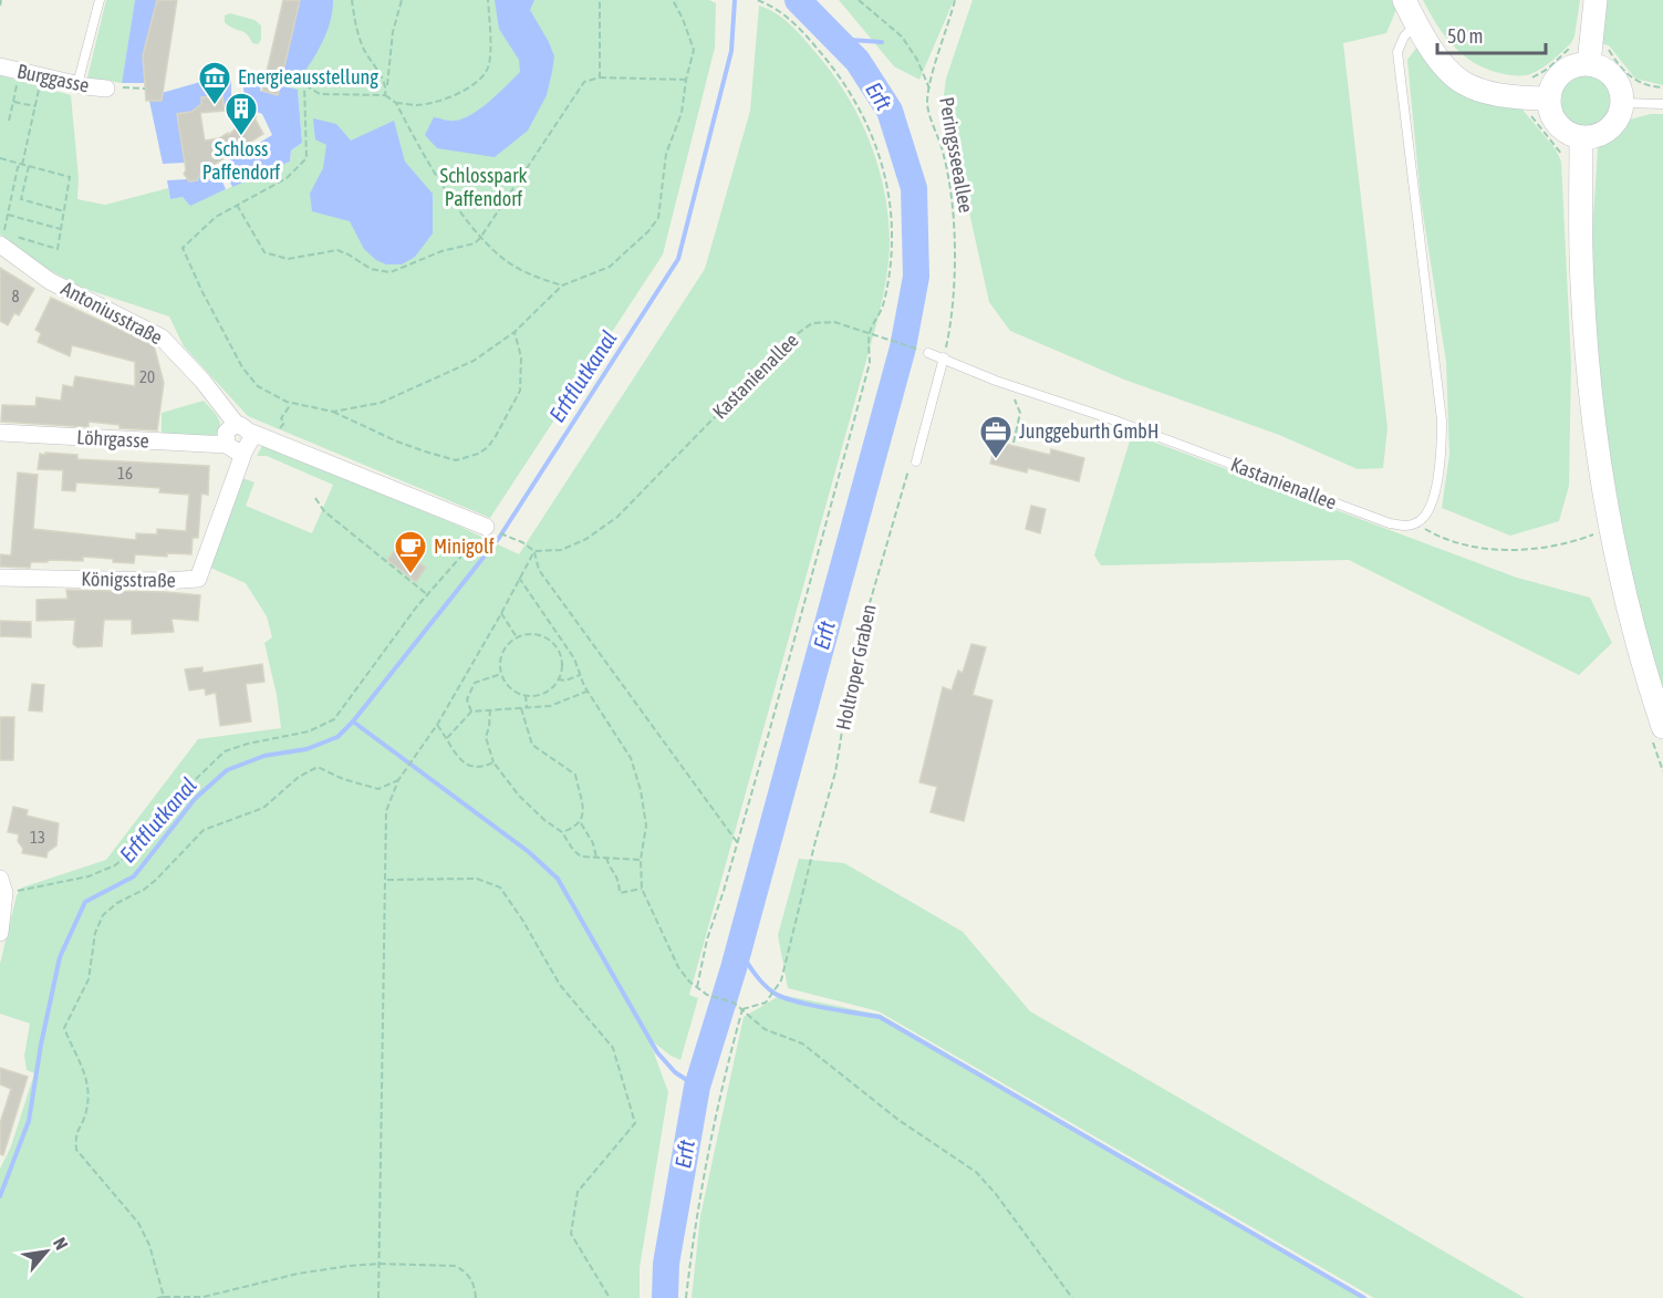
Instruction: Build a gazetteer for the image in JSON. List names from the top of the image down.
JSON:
{
  "streets": {
    "street": [
      "Burggasse",
      "Antoniusstraße",
      "Löhrgasse",
      "Königsstraße"
    ],
    "lane": ["Kastanienallee"],
    "path": ["Peringsseeallee", "Holtroper Graben"]
  },
  "crossings": [
    ["Peringsseeallee", "Kastanienallee"],
    ["Antoniusstraße", "Löhrgasse"],
    ["Antoniusstraße", "Königsstraße"],
    ["Löhrgasse", "Königsstraße"]
  ],
  "water": ["Erft", "Erftflutkanal"],
  "parks": ["Schlosspark Paffendorf"],
  "places": {
    "museum": ["Energieausstellung"],
    "building": ["Schloss Paffendorf"],
    "office": ["Junggeburth GmbH"],
    "cafe": ["Minigolf"]
  },
  "house_numbers": [
    "8",
    "20",
    "16",
    "13"
  ],
  "scale_bar": "50 m",
  "north": "top right"
}
